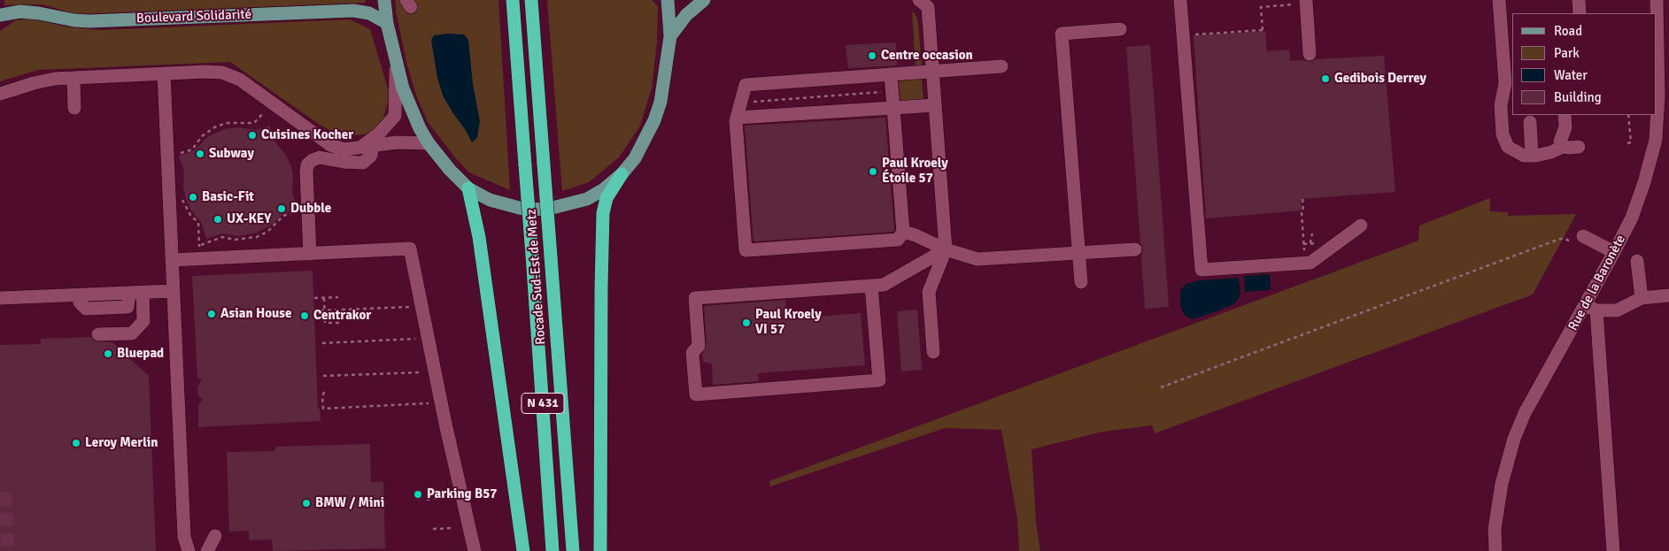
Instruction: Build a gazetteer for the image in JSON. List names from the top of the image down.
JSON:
{
  "streets": {
    "highway": ["Rocade Sud-Est de Metz", "N 431"],
    "main road": ["Boulevard Solidarité"],
    "street": ["Rue de la Baronète"]
  },
  "places": [
    "Centre occasion",
    "Gedibois Derrey",
    "Cuisines Kocher",
    "Subway",
    "Paul Kroely Étoile 57",
    "Basic-Fit",
    "Dubble",
    "UX-KEY",
    "Asian House",
    "Centrakor",
    "Paul Kroely VI 57",
    "Bluepad",
    "Leroy Merlin",
    "Parking B57",
    "BMW / Mini"
  ],
  "legend": [
    "Road",
    "Park",
    "Water",
    "Building"
  ]
}
